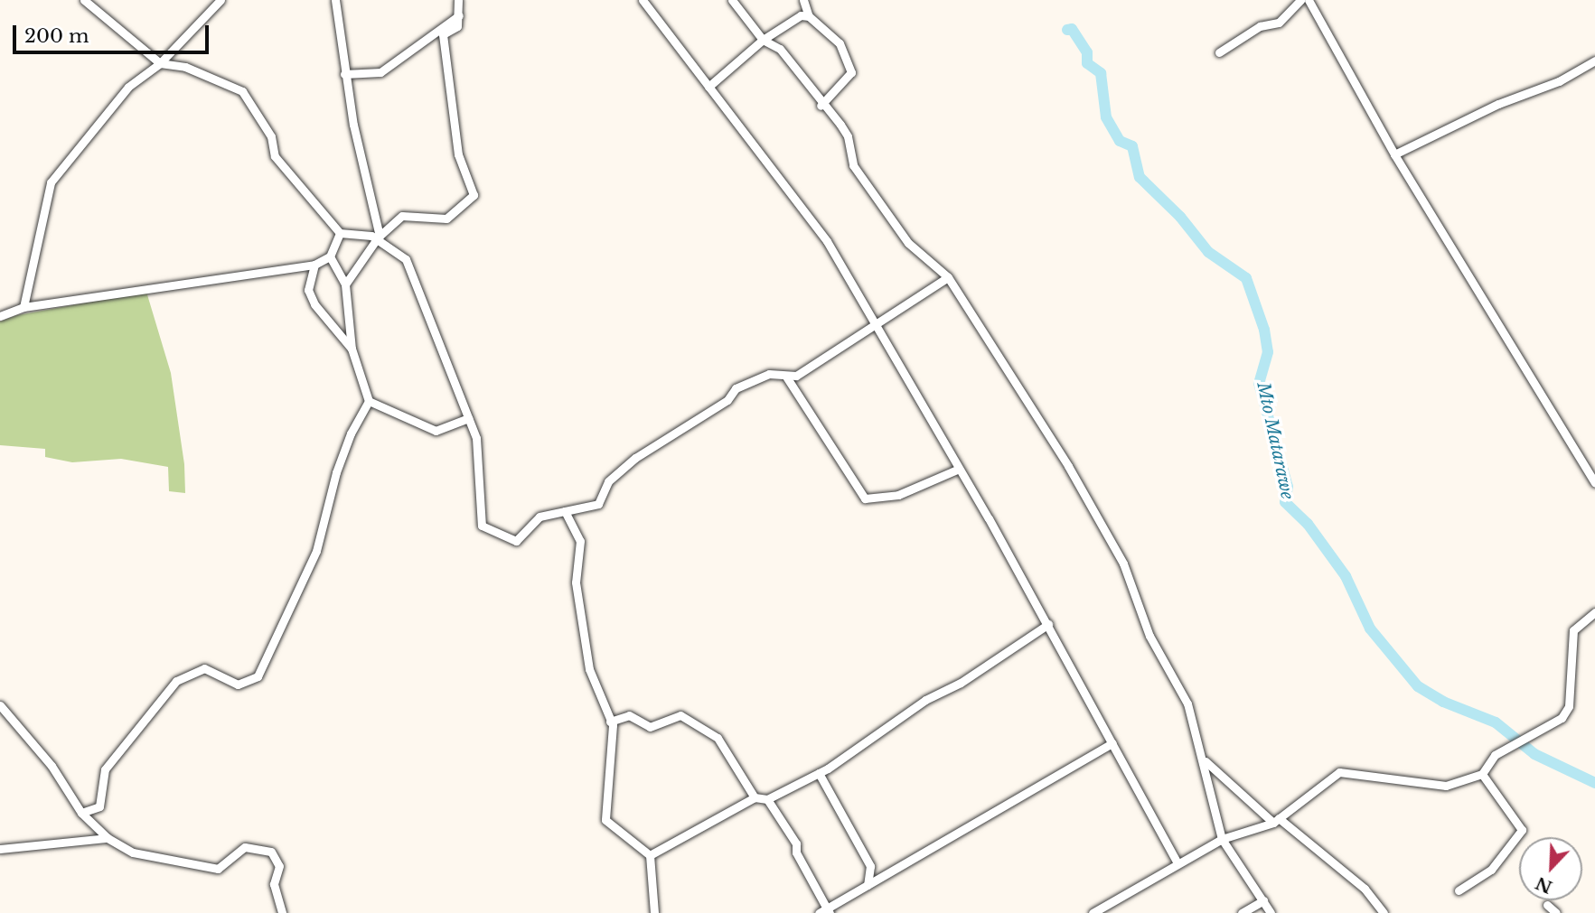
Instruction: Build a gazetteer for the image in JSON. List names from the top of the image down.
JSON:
{
  "water": ["Mto Matarawe"],
  "scale_bar": "200 m",
  "north": "bottom left"
}
